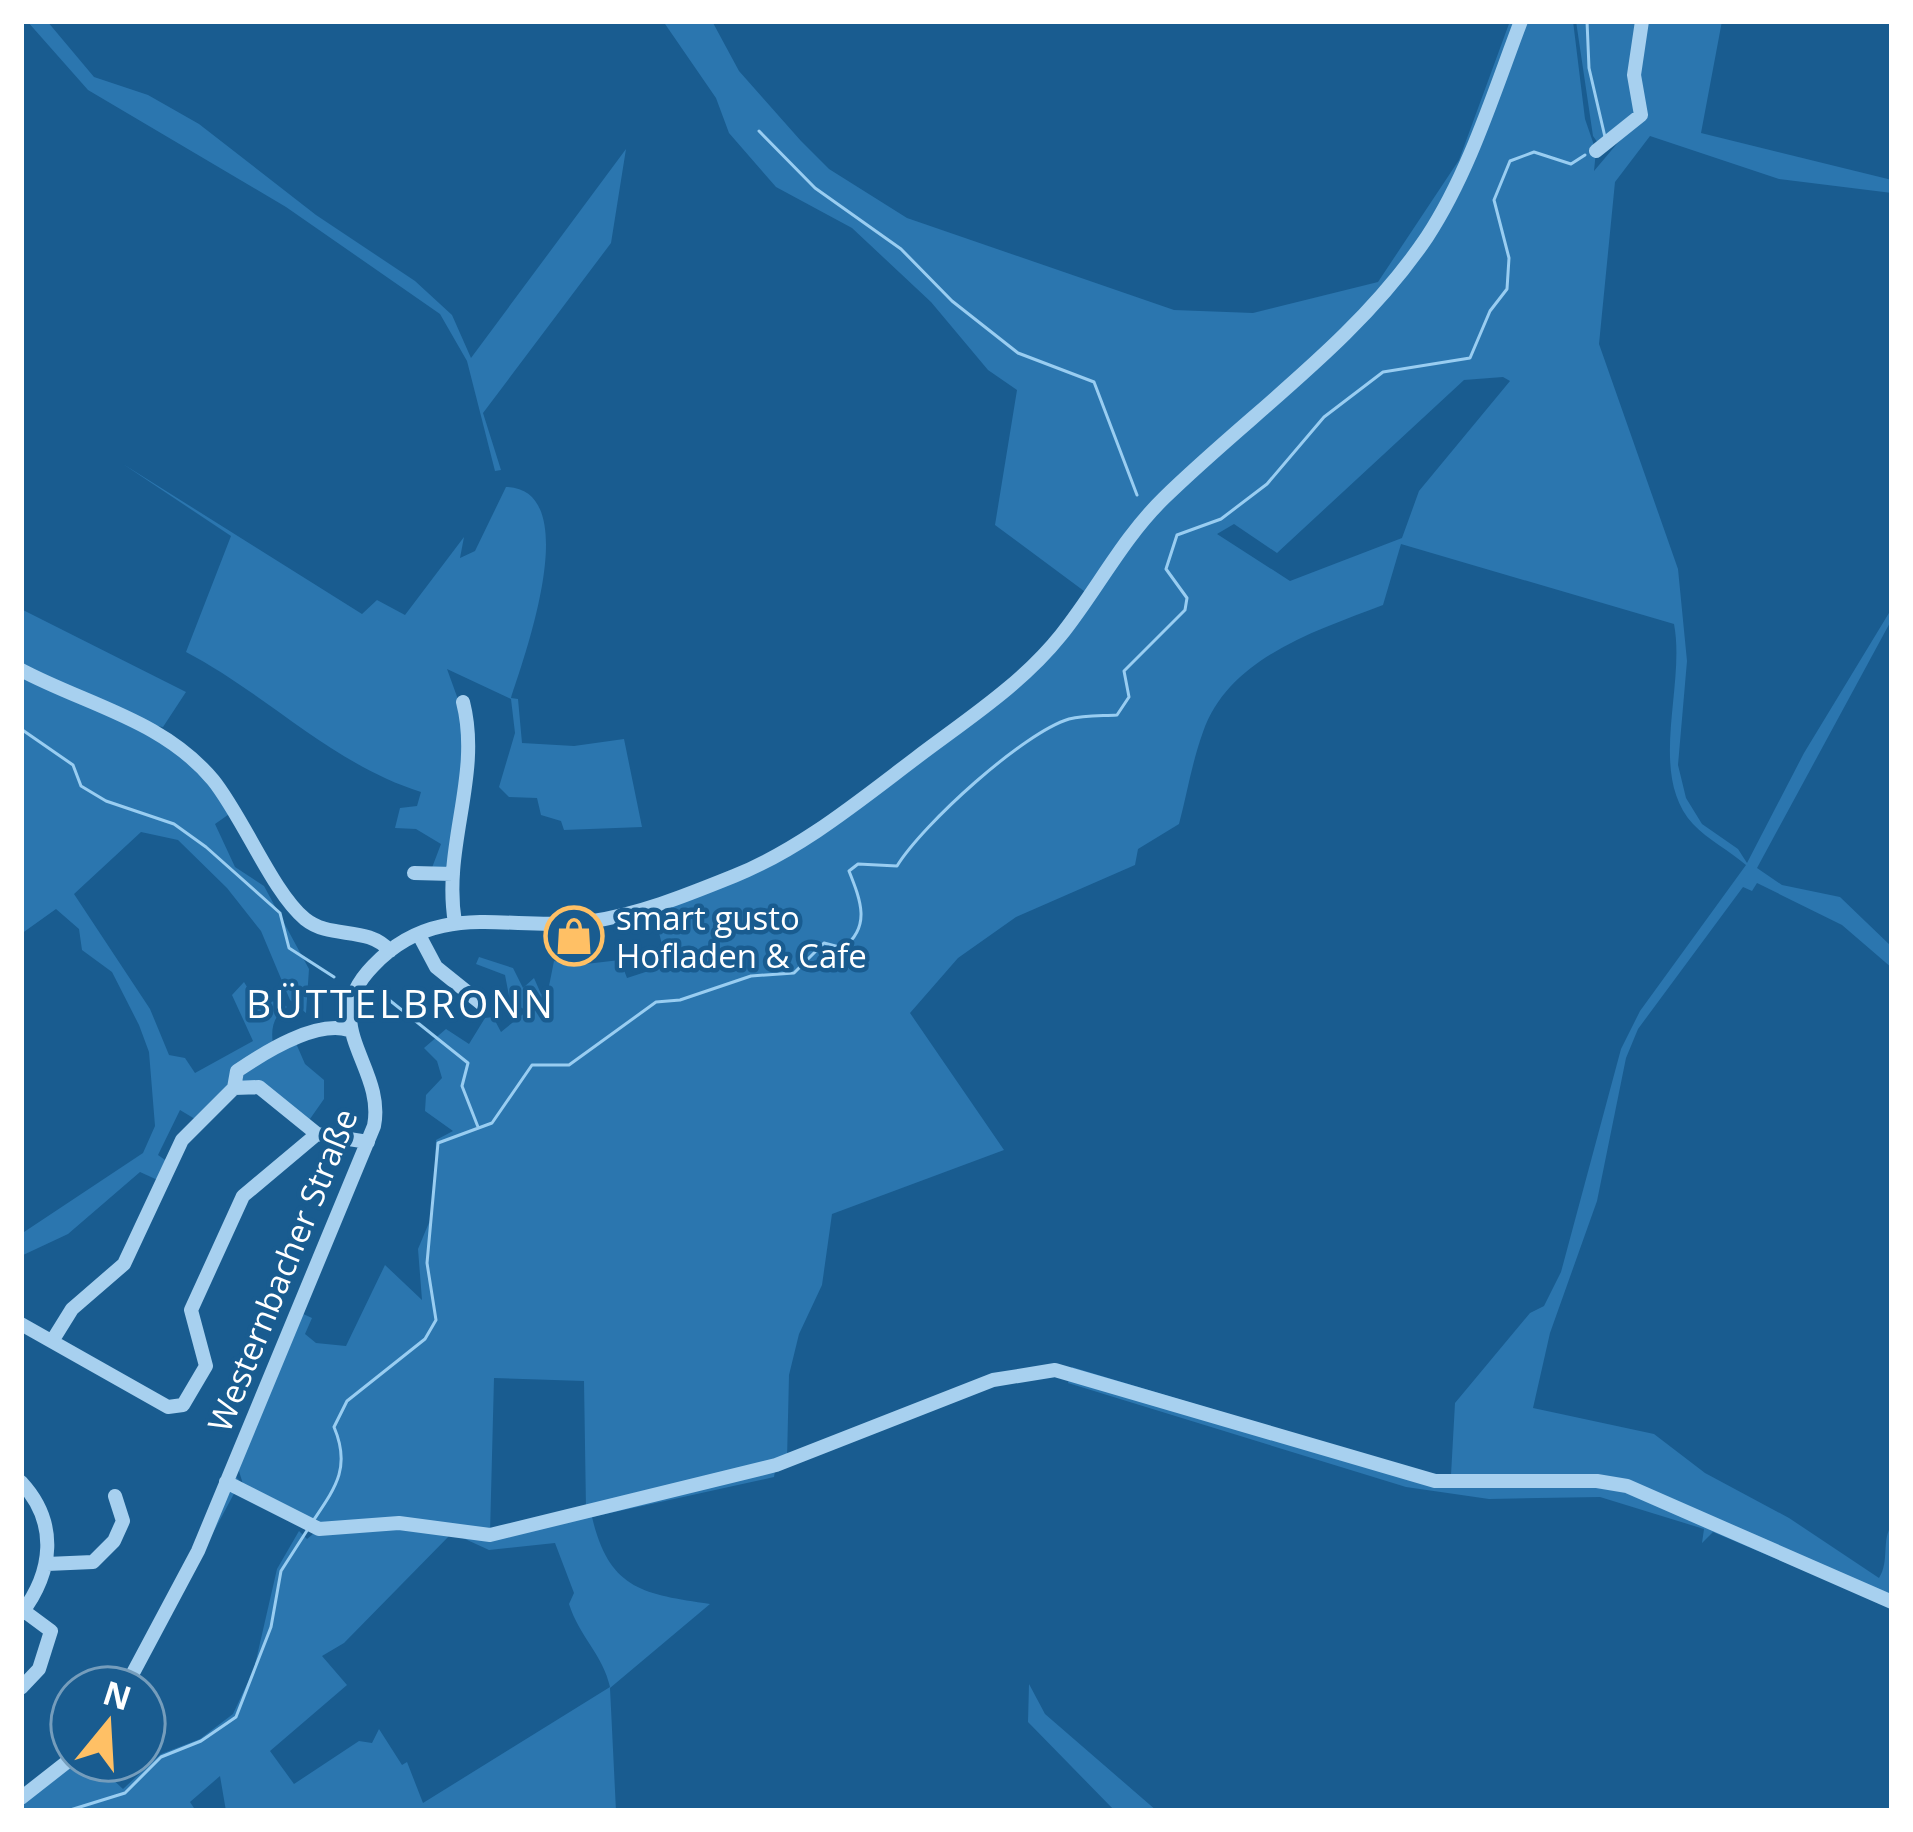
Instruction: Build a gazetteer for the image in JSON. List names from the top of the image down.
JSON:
{
  "streets": {
    "street": ["Westernbacher Straße"]
  },
  "districts": ["BÜTTELBRONN"],
  "places": {
    "shop": ["smart gusto Hofladen & Cafe"]
  },
  "north": "top"
}
